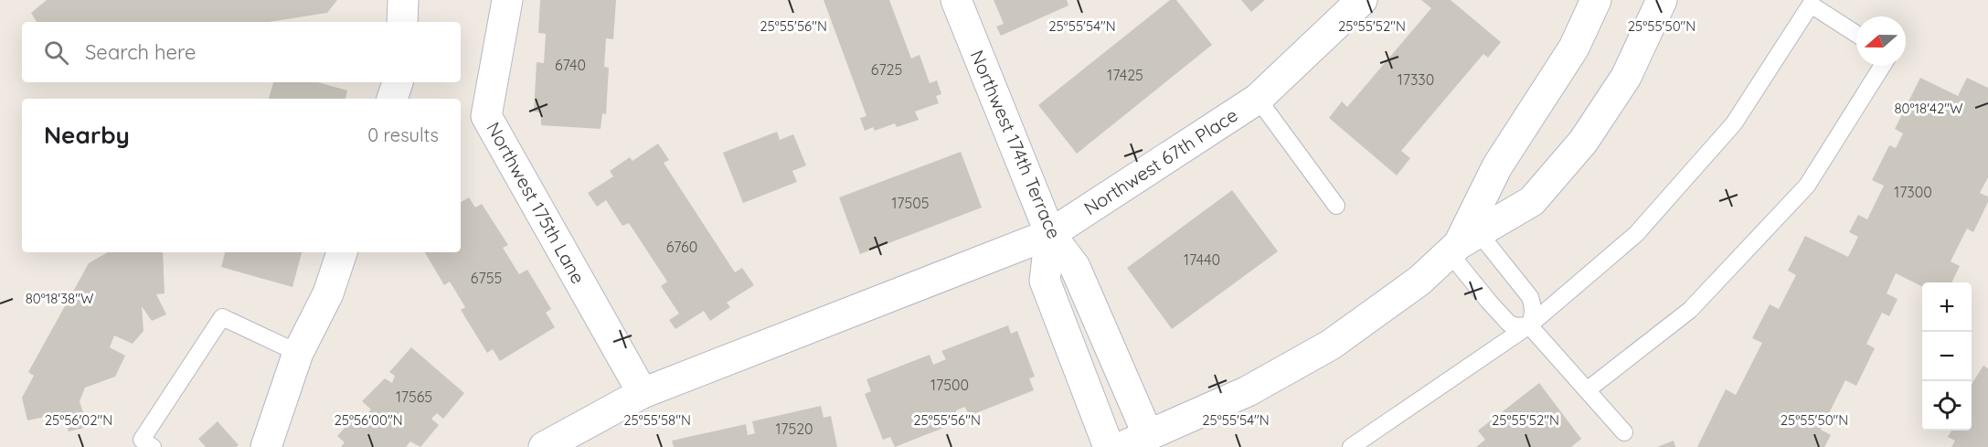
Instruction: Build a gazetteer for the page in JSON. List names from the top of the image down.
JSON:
{
  "streets": {
    "street": ["Northwest 174th Terrace", "Northwest 67th Place", "Northwest 175th Lane"]
  },
  "crossings": [
    ["Northwest 174th Terrace", "Northwest 67th Place"],
    ["Northwest 67th Place", "Northwest 175th Lane"]
  ],
  "house_numbers": [
    "6740",
    "6725",
    "17425",
    "17330",
    "17300",
    "17505",
    "6760",
    "17440",
    "6755",
    "17500",
    "17565",
    "17520"
  ],
  "north": "left",
  "page": {
    "search": "Search here",
    "heading": ["Nearby", "0 results"],
    "map_buttons": ["+", "−"]
  },
  "coordinates": [
    "25°55'56\"N",
    "25°55'52\"N",
    "25°55'54\"N",
    "25°55'50\"N",
    "80°18'42\"W",
    "80°18'38\"W",
    "25°56'02\"N",
    "25°56'00\"N",
    "25°55'58\"N"
  ]
}
